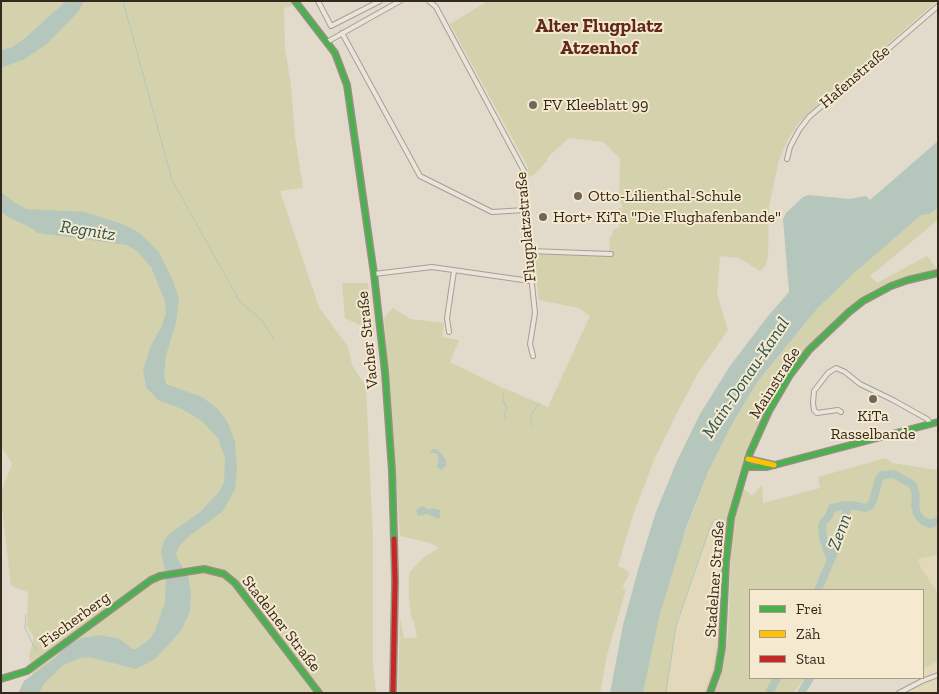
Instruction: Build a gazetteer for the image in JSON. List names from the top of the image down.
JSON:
{
  "streets": {
    "street": [
      "Hafenstraße",
      "Flugplatzstraße",
      "Vacher Straße",
      "Mainstraße",
      "Stadelner Straße",
      "Fischerberg"
    ]
  },
  "crossings": [
    ["Mainstraße", "Stadelner Straße"],
    ["Stadelner Straße", "Fischerberg"]
  ],
  "districts": ["Alter Flugplatz Atzenhof"],
  "water": ["Regnitz", "Main-Donau-Kanal", "Zenn"],
  "places": [
    "FV Kleeblatt 99",
    "Otto-Lilienthal-Schule",
    "Hort+ KiTa \"Die Flughafenbande\"",
    "KiTa Rasselbande"
  ],
  "legend": ["Frei", "Zäh", "Stau"]
}
